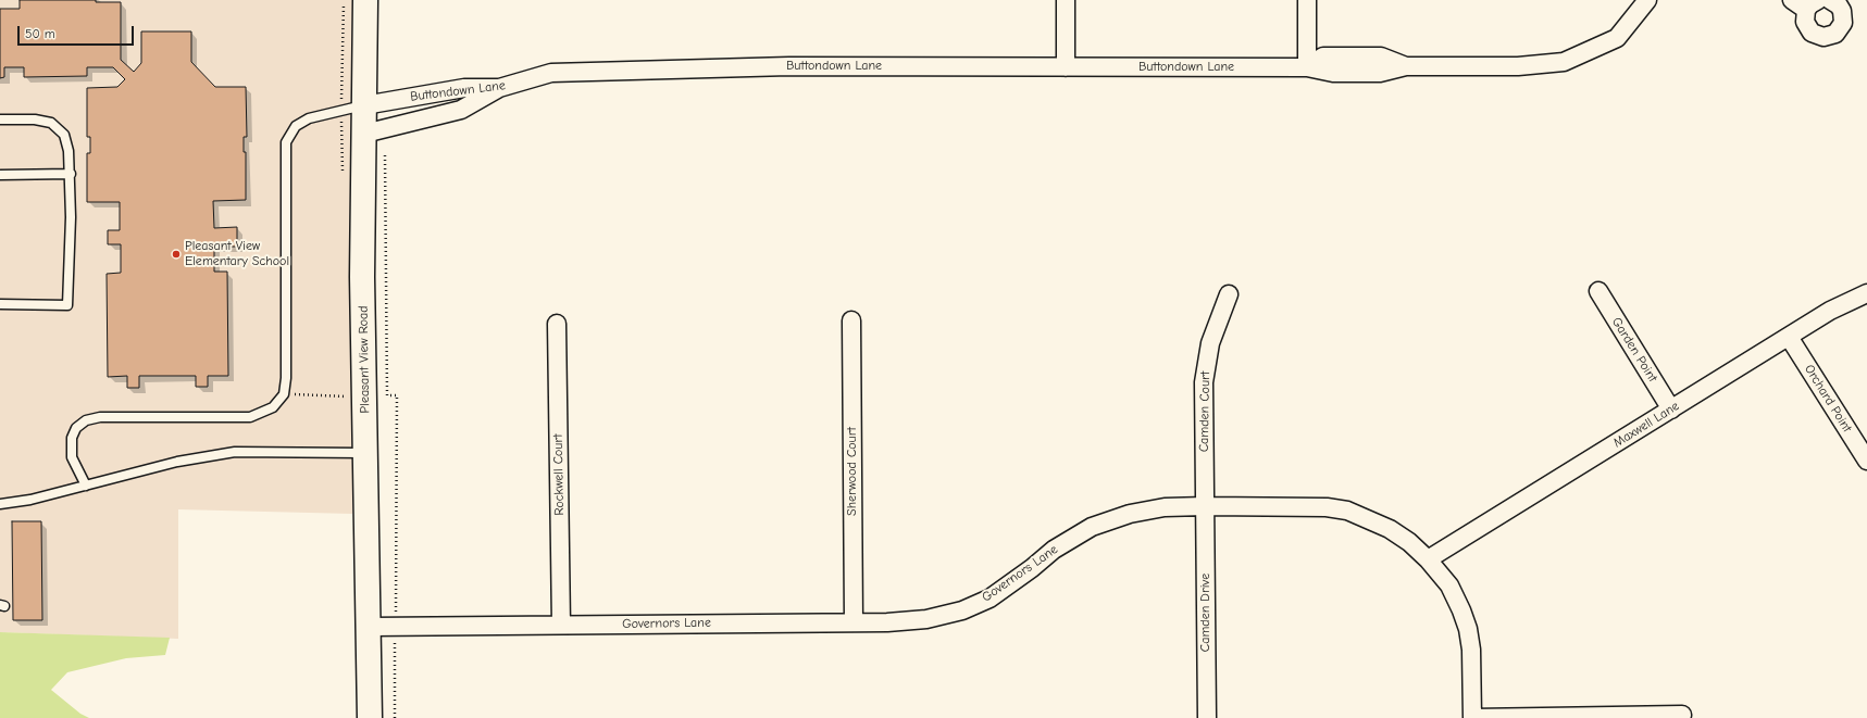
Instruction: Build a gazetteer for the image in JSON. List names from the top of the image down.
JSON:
{
  "streets": {
    "main road": ["Pleasant View Road"],
    "street": [
      "Buttondown Lane",
      "Garden Point",
      "Orchard Point",
      "Camden Court",
      "Maxwell Lane",
      "Sherwood Court",
      "Rockwell Court",
      "Governors Lane",
      "Camden Drive"
    ]
  },
  "crossings": [
    ["Buttondown Lane", "Pleasant View Road"],
    ["Garden Point", "Maxwell Lane"],
    ["Pleasant View Road", "Governors Lane"],
    ["Orchard Point", "Maxwell Lane"],
    ["Camden Court", "Governors Lane"],
    ["Camden Court", "Camden Drive"],
    ["Maxwell Lane", "Governors Lane"],
    ["Sherwood Court", "Governors Lane"],
    ["Rockwell Court", "Governors Lane"],
    ["Governors Lane", "Camden Drive"]
  ],
  "places": ["Pleasant View Elementary School"],
  "scale_bar": "50 m"
}
